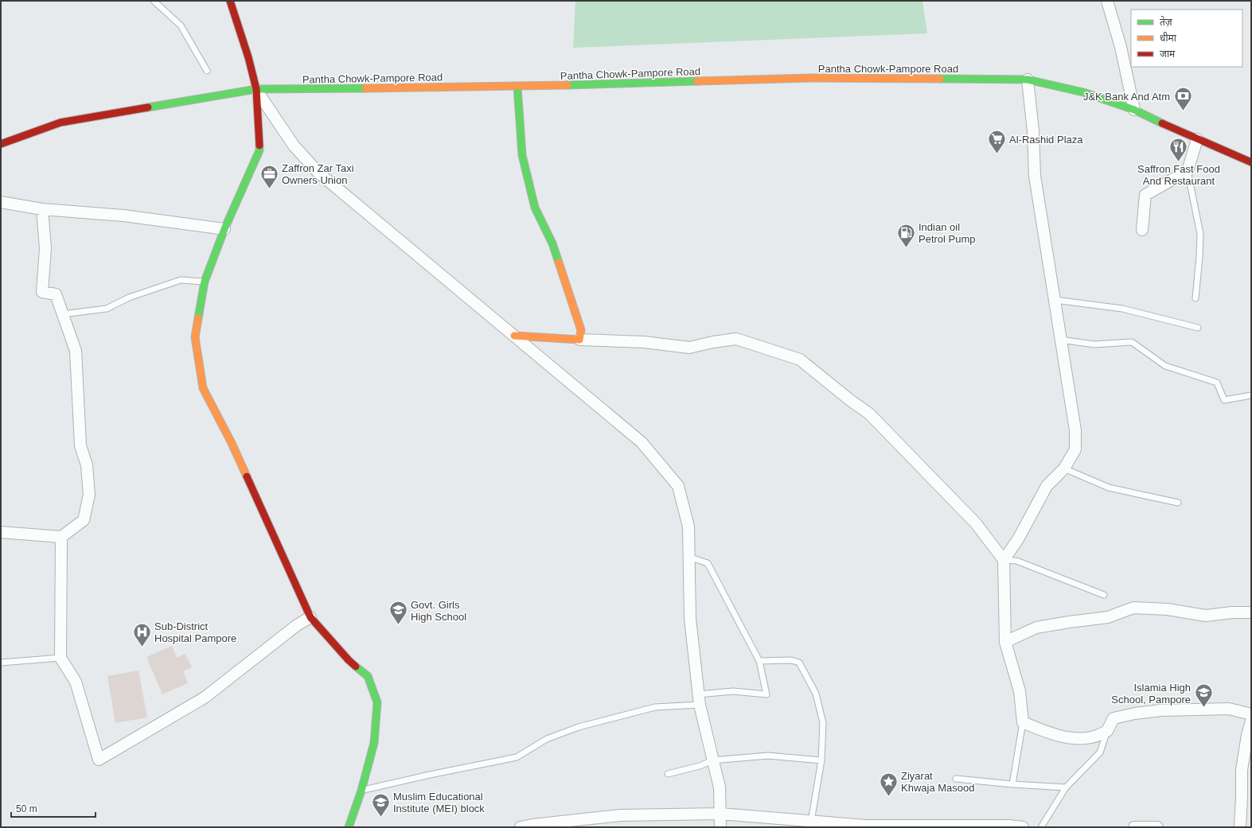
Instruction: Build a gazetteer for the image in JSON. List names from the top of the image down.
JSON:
{
  "streets": {
    "main road": ["Pantha Chowk-Pampore Road"]
  },
  "places": {
    "bank": ["J&K Bank And Atm"],
    "supermarket": ["Al-Rashid Plaza"],
    "restaurant": ["Saffron Fast Food And Restaurant"],
    "office": ["Zaffron Zar Taxi Owners Union"],
    "fuel station": ["Indian oil Petrol Pump"],
    "school or university": ["Govt. Girls High School", "Islamia High School, Pampore", "Muslim Educational Institute (MEI) block"],
    "hospital": ["Sub-District Hospital Pampore"],
    "place": ["Ziyarat Khwaja Masood"]
  },
  "legend": ["तेज़", "धीमा", "जाम"],
  "scale_bar": "50 m"
}
